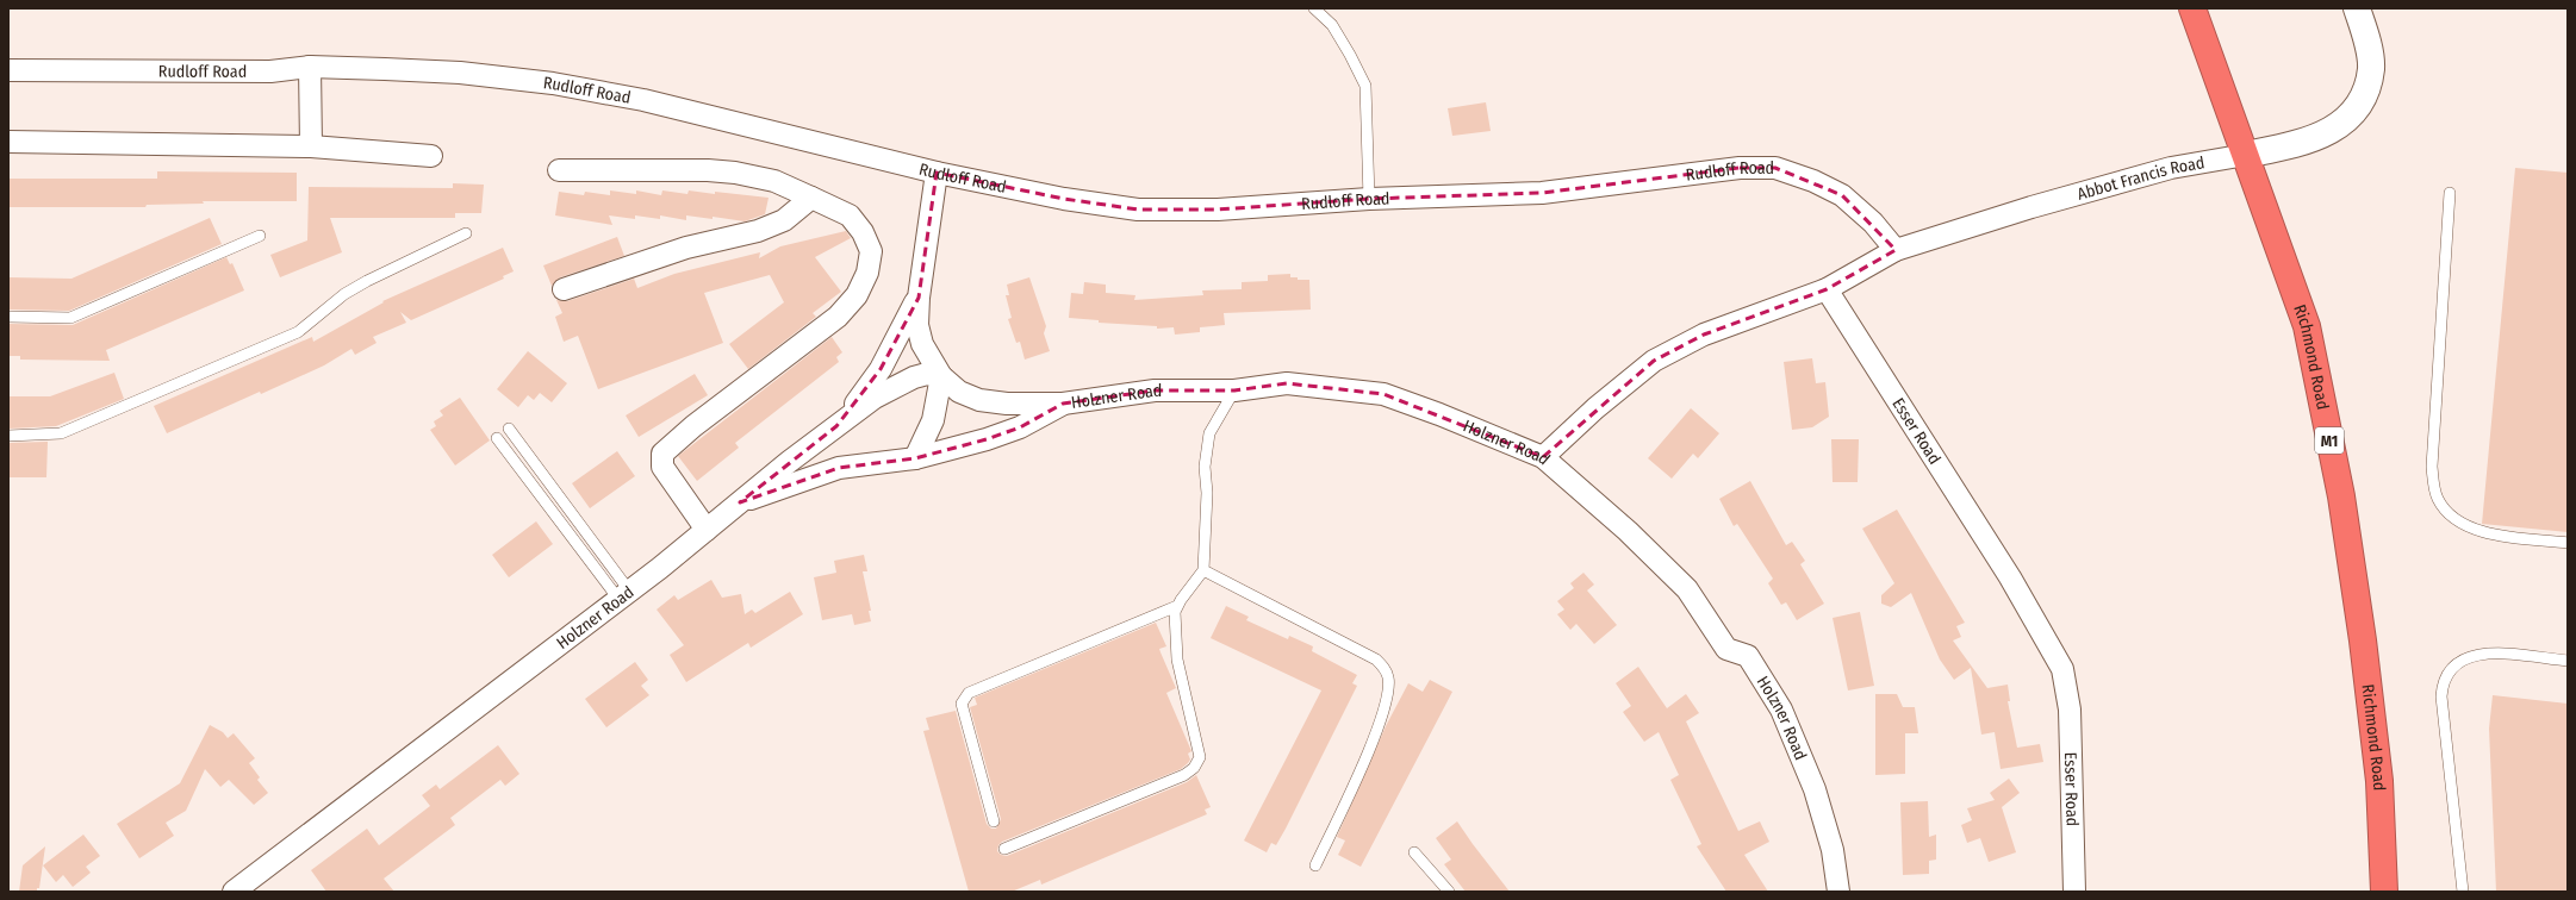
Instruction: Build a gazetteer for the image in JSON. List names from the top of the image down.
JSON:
{
  "streets": {
    "highway": ["Richmond Road", "M1"],
    "street": [
      "Rudloff Road",
      "Abbot Francis Road",
      "Holzner Road",
      "Esser Road"
    ]
  },
  "crossings": [
    ["Rudloff Road", "Abbot Francis Road"],
    ["Rudloff Road", "Holzner Road"],
    ["Abbot Francis Road", "Richmond Road"],
    ["Abbot Francis Road", "Esser Road"]
  ]
}
